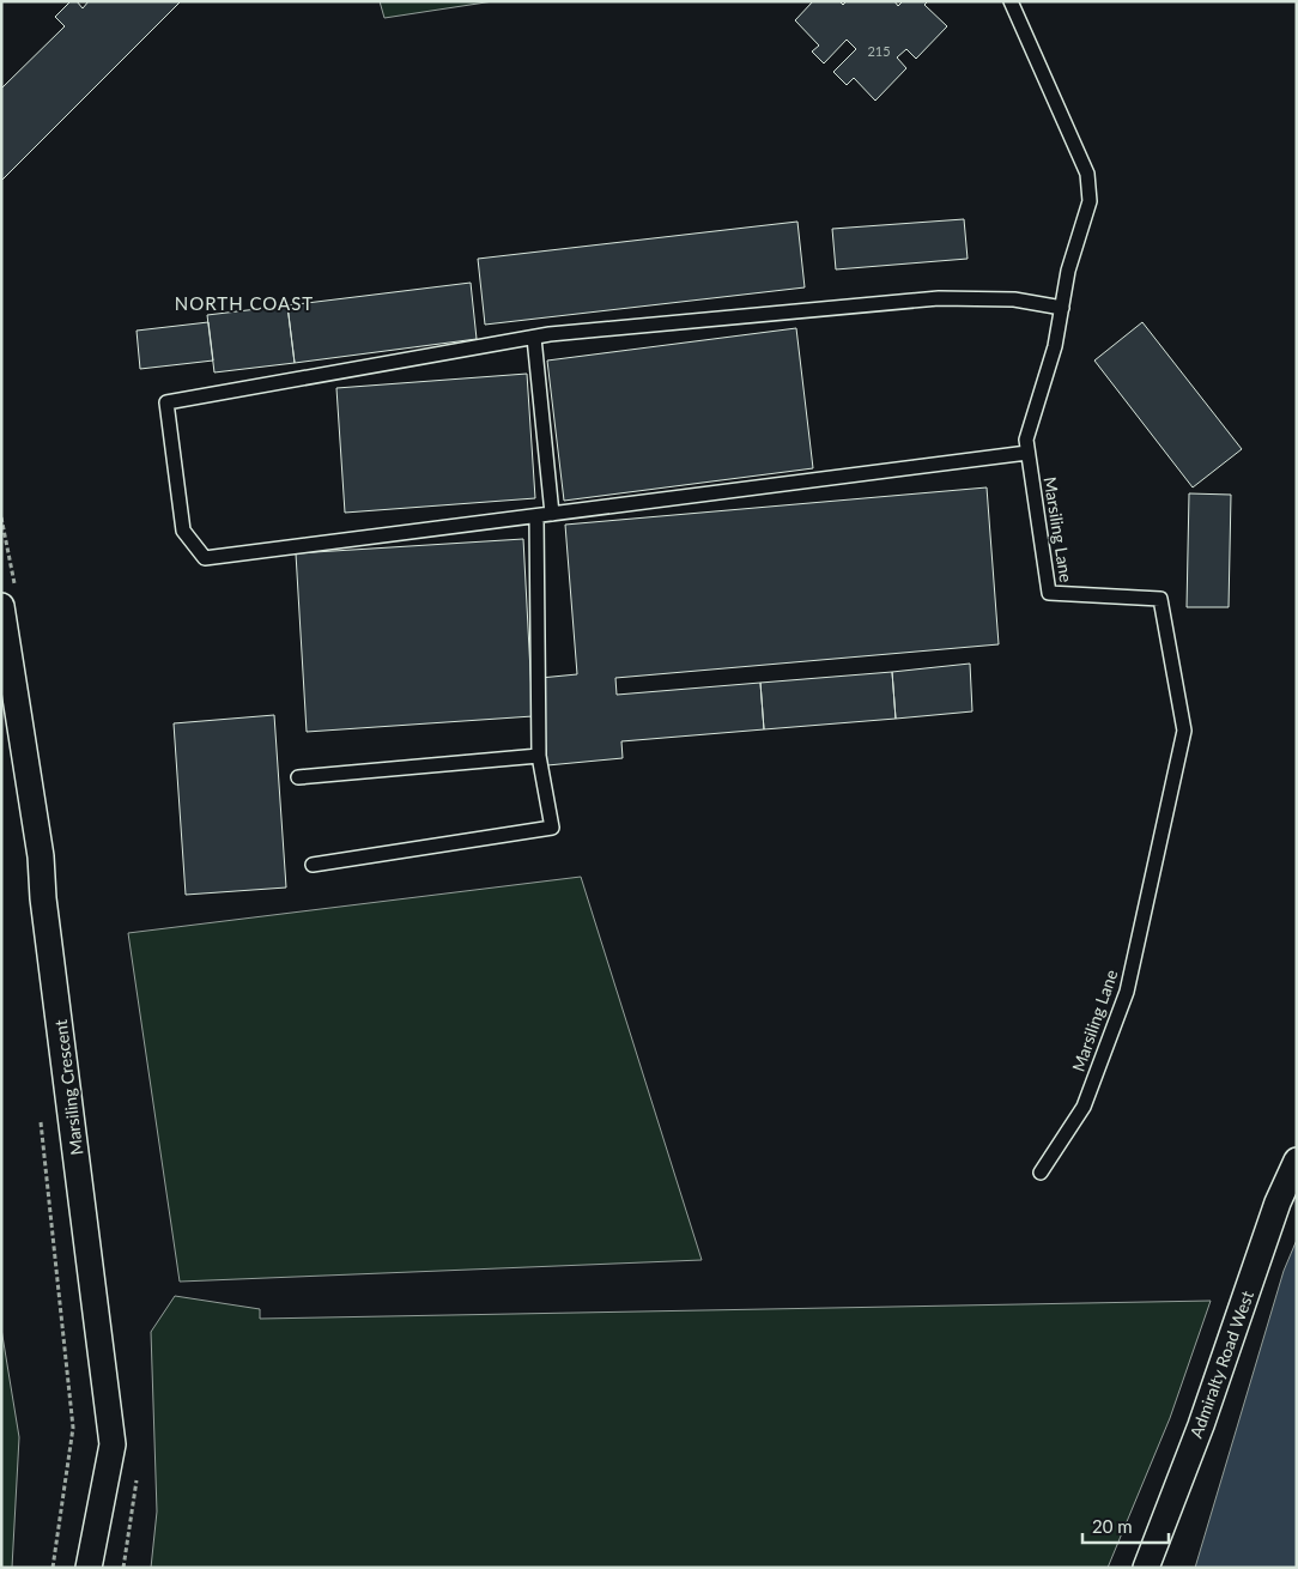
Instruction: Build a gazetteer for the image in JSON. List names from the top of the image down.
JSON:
{
  "streets": {
    "street": ["Marsiling Crescent", "Admiralty Road West"],
    "lane": ["Marsiling Lane"]
  },
  "districts": ["NORTH COAST"],
  "house_numbers": ["215"],
  "scale_bar": "20 m"
}
